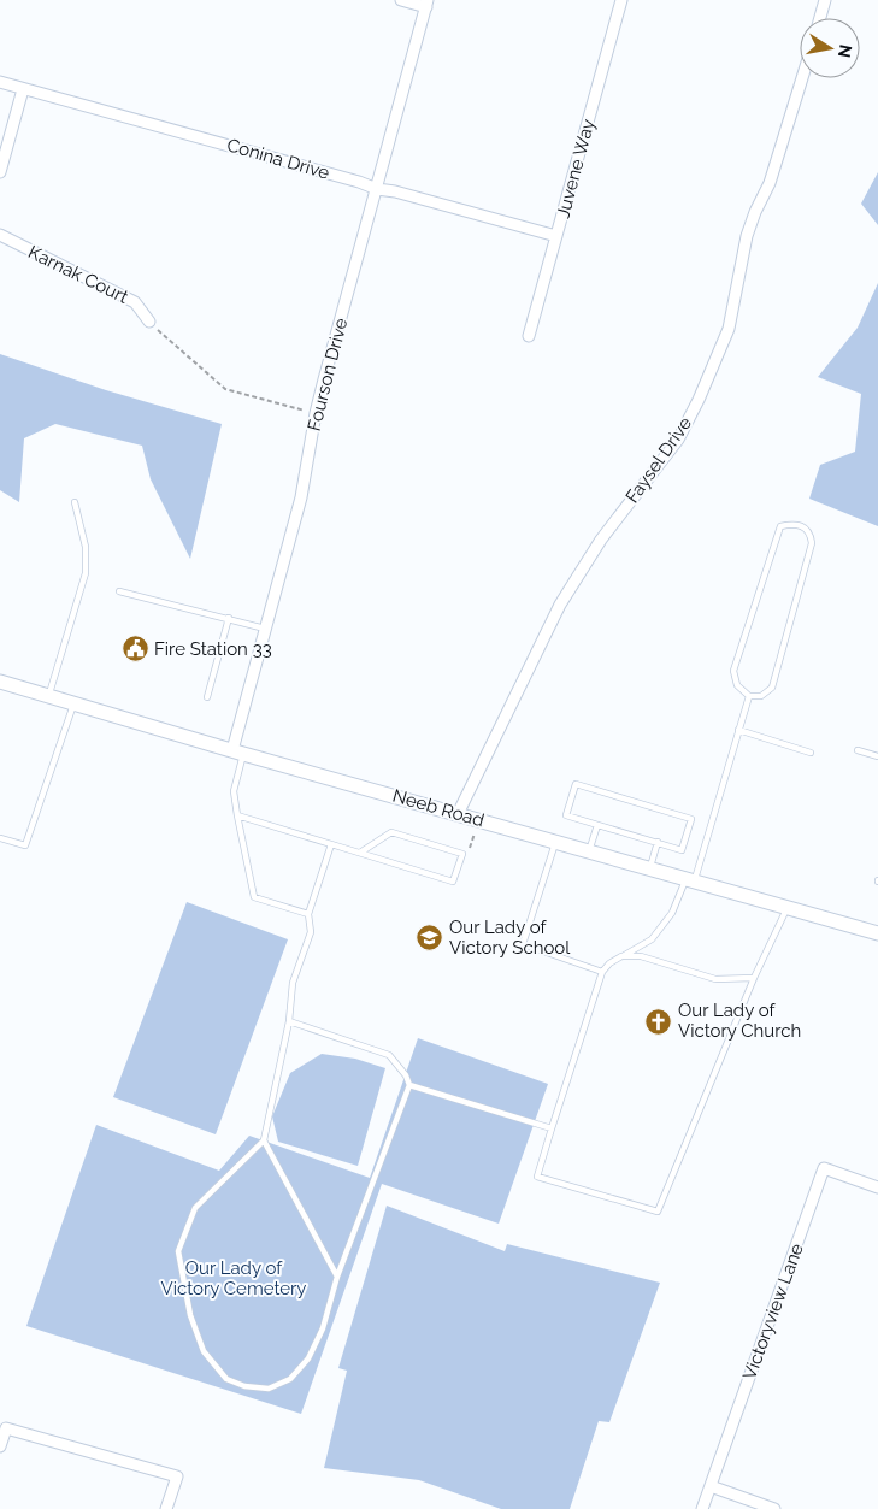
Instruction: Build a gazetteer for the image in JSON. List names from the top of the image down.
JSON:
{
  "streets": {
    "street": [
      "Conina Drive",
      "Juvene Way",
      "Karnak Court",
      "Fourson Drive",
      "Faysel Drive",
      "Neeb Road",
      "Victoryview Lane"
    ]
  },
  "crossings": [
    ["Conina Drive", "Juvene Way"],
    ["Conina Drive", "Fourson Drive"],
    ["Fourson Drive", "Neeb Road"],
    ["Faysel Drive", "Neeb Road"]
  ],
  "parks": ["Our Lady of Victory Cemetery"],
  "places": {
    "public building": ["Fire Station 33"],
    "school or university": ["Our Lady of Victory School"],
    "church": ["Our Lady of Victory Church"]
  },
  "north": "right"
}
